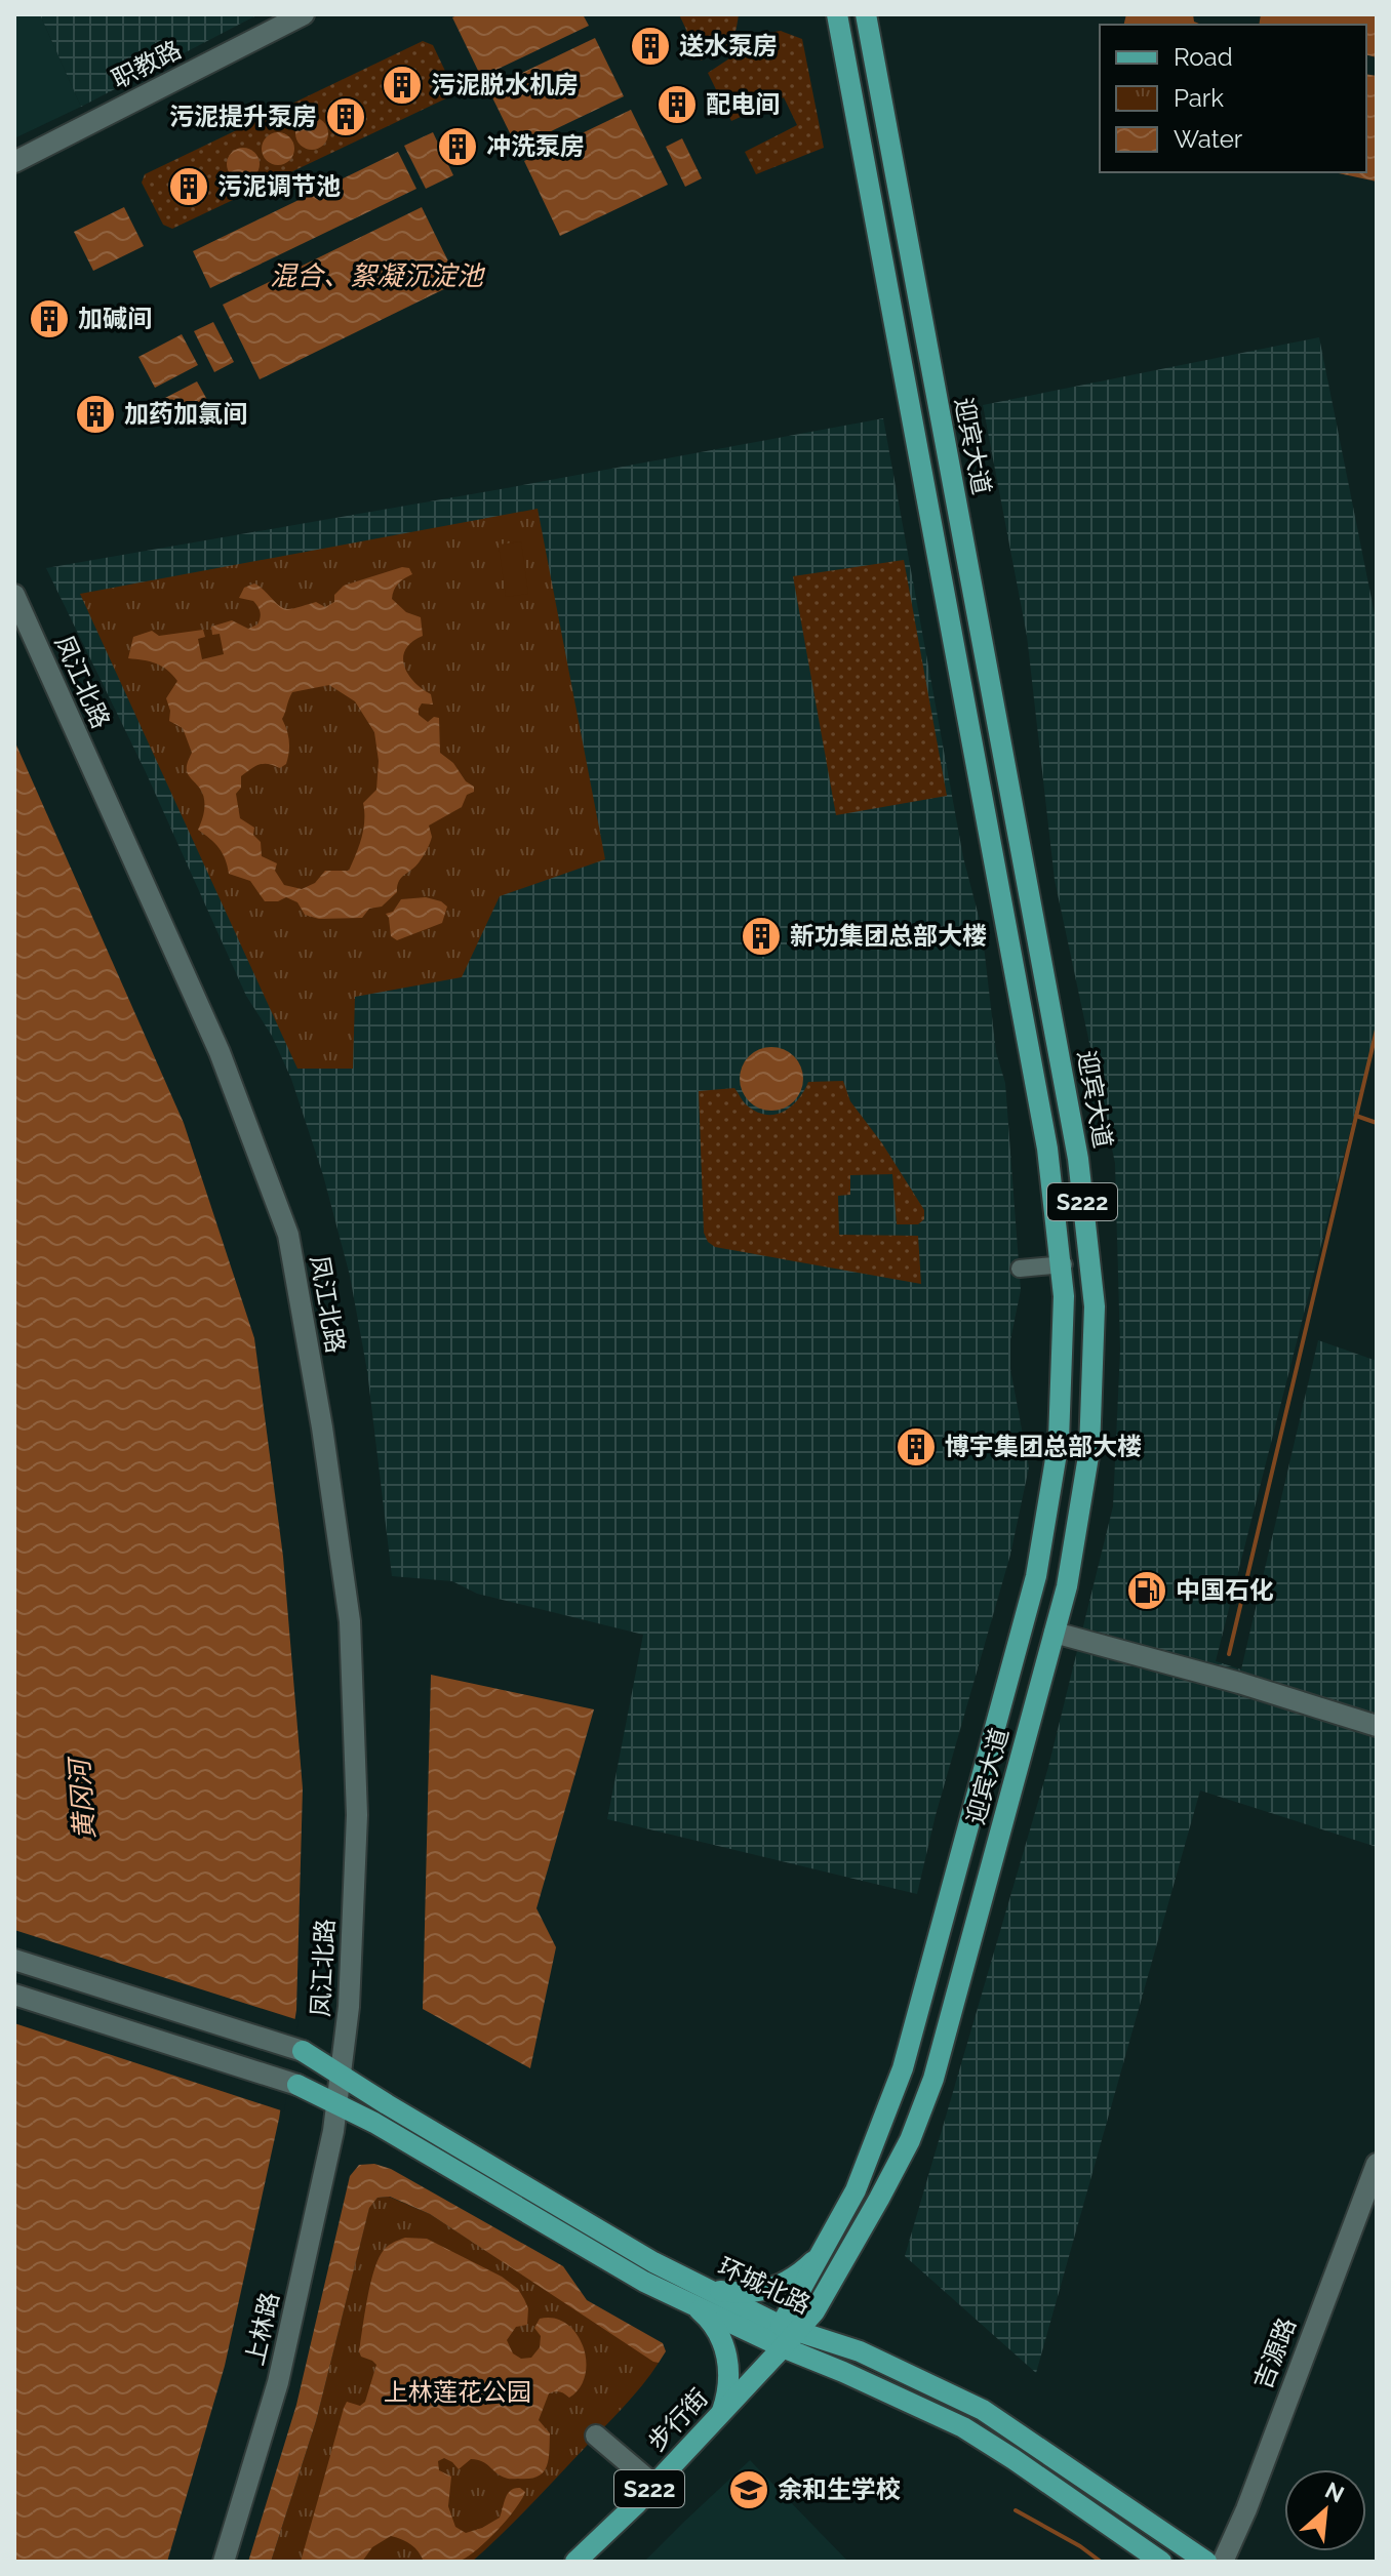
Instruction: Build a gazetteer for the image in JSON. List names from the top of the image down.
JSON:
{
  "streets": {
    "main road": [
      "职教路",
      "迎宾大道",
      "凤江北路",
      "S222",
      "环城北路",
      "上林路",
      "吉源路",
      "步行街"
    ]
  },
  "crossings": [
    ["迎宾大道", "环城北路"],
    ["迎宾大道", "步行街"],
    ["凤江北路", "环城北路"],
    ["凤江北路", "上林路"],
    ["环城北路", "上林路"],
    ["环城北路", "吉源路"],
    ["环城北路", "步行街"]
  ],
  "water": ["混合、絮凝沉淀池", "黄冈河"],
  "parks": ["上林莲花公园"],
  "places": {
    "building": [
      "送水泵房",
      "污泥脱水机房",
      "配电间",
      "污泥提升泵房",
      "冲洗泵房",
      "污泥调节池",
      "加碱间",
      "加药加氯间",
      "新功集团总部大楼",
      "博宇集团总部大楼"
    ],
    "fuel station": ["中国石化"],
    "school or university": ["余和生学校"]
  },
  "legend": ["Road", "Park", "Water"],
  "north": "top right"
}
